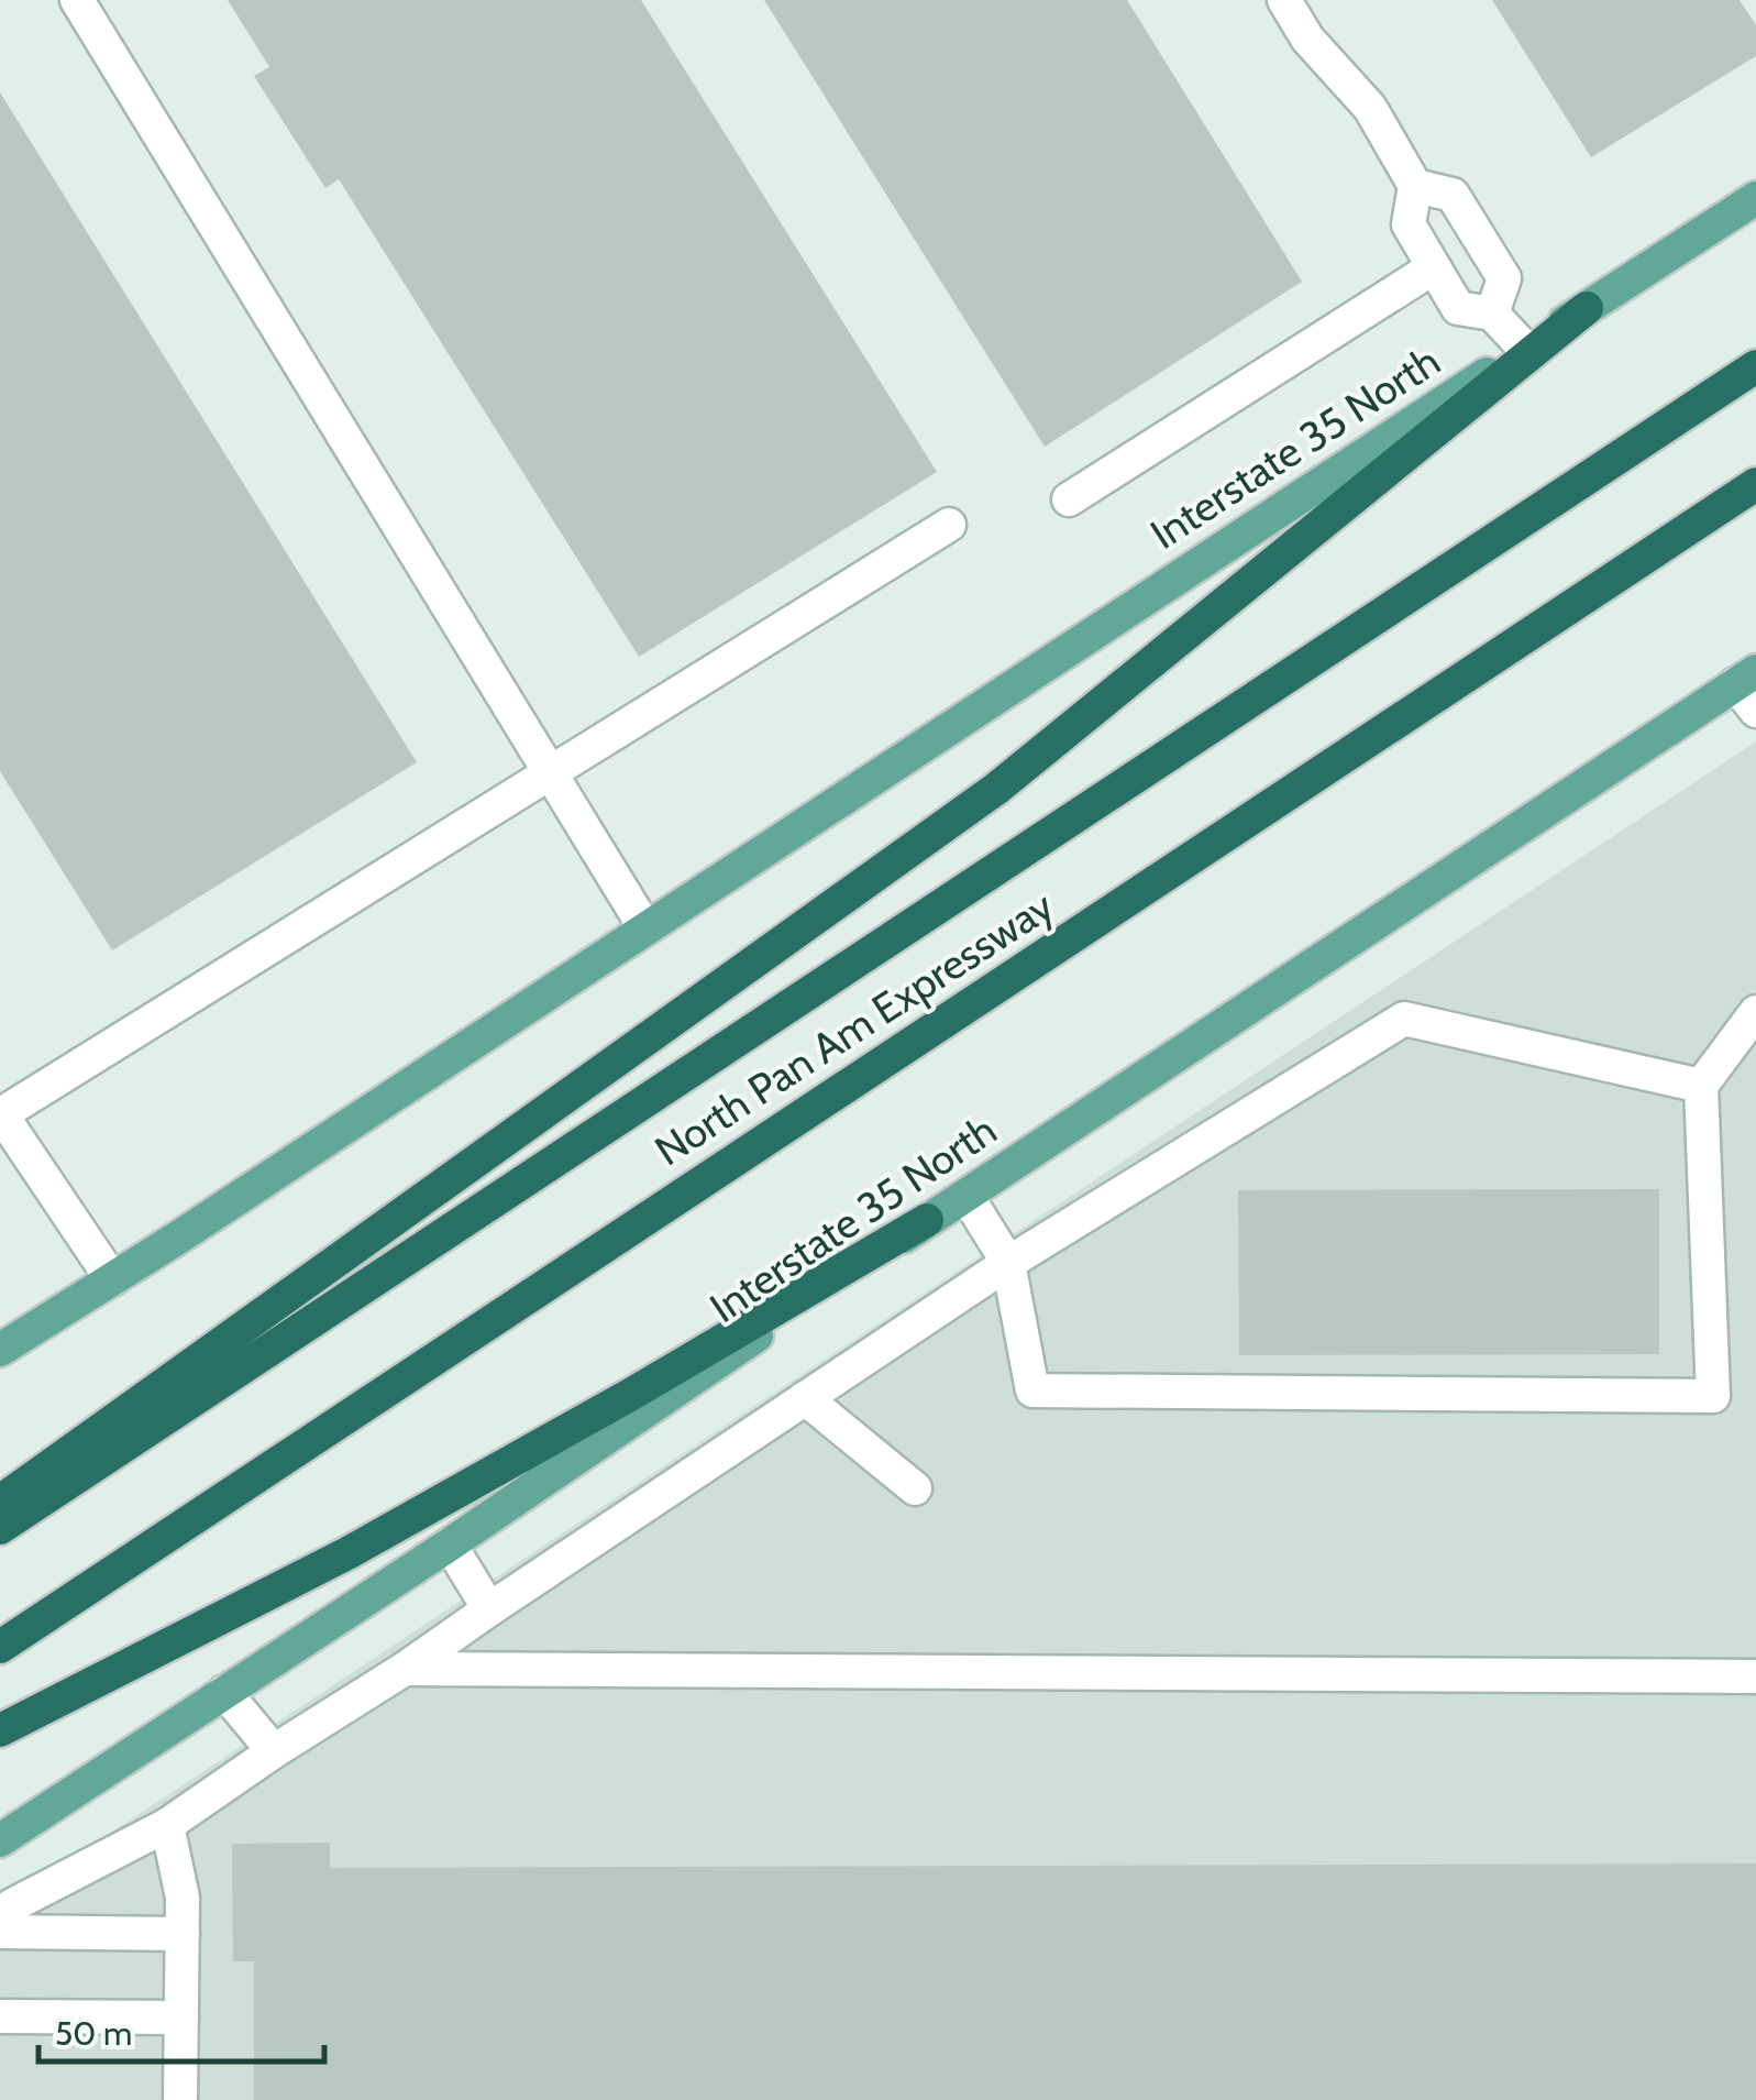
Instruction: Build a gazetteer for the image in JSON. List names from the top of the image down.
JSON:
{
  "streets": {
    "highway": ["North Pan Am Expressway"],
    "main road": ["Interstate 35 North"]
  },
  "scale_bar": "50 m"
}
